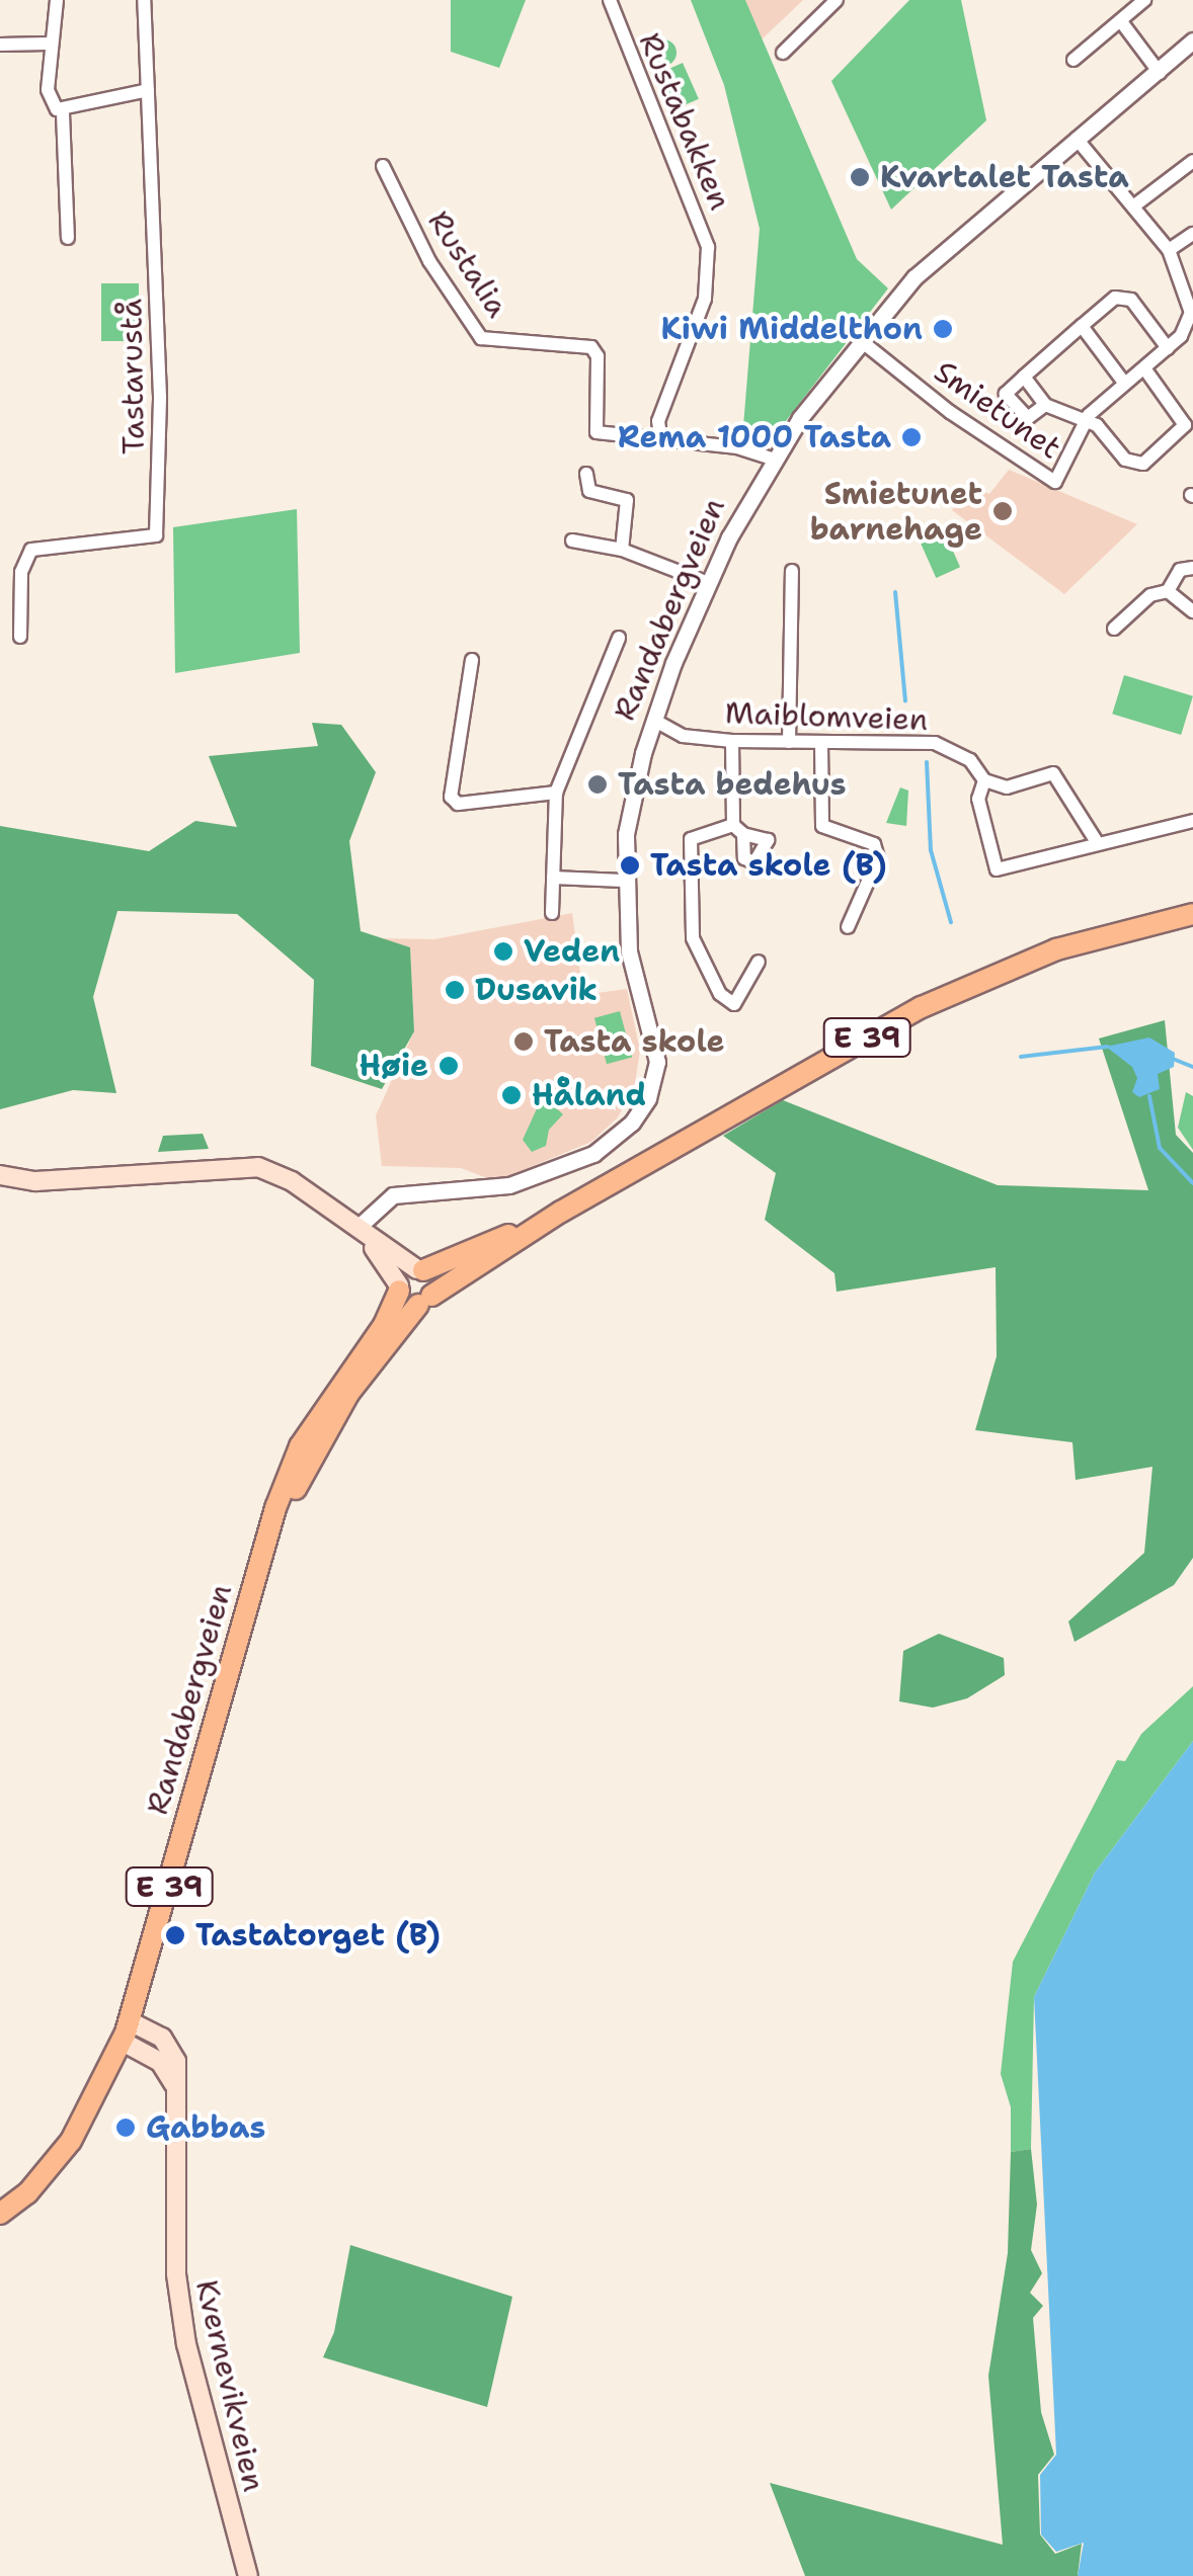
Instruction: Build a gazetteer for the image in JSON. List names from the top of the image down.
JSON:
{
  "streets": {
    "highway": ["Randabergveien", "E 39"],
    "main road": ["Kvernevikveien"],
    "street": [
      "Rustabakken",
      "Rustalia",
      "Tastarustå",
      "Smietunet",
      "Maiblomveien"
    ]
  },
  "crossings": [
    ["Rustabakken", "Rustalia"],
    ["Smietunet", "Randabergveien"],
    ["Randabergveien", "Maiblomveien"],
    ["Randabergveien", "E 39"],
    ["Randabergveien", "Kvernevikveien"]
  ],
  "places": [
    "Kvartalet Tasta",
    "Kiwi Middelthon",
    "Rema 1000 Tasta",
    "Smietunet barnehage",
    "Tasta bedehus",
    "Tasta skole (B)",
    "Veden",
    "Dusavik",
    "Tasta skole",
    "Høie",
    "Håland",
    "Tastatorget (B)",
    "Gabbas"
  ]
}
